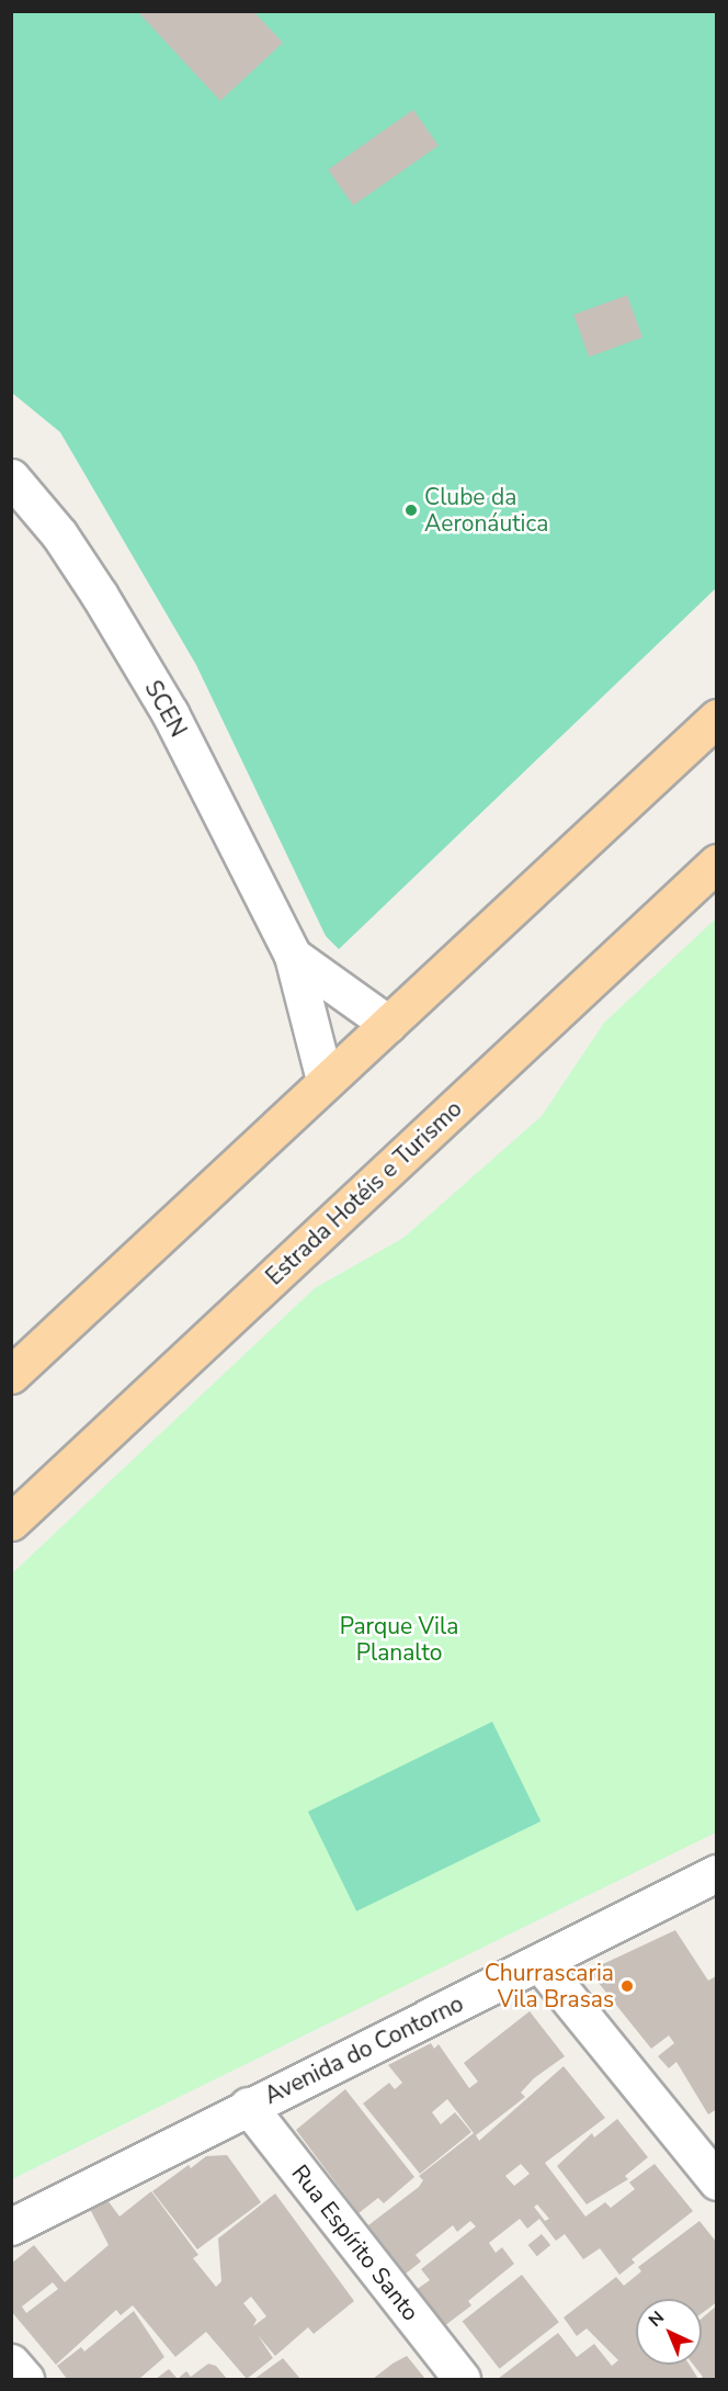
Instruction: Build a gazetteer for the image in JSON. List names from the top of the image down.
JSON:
{
  "streets": {
    "main road": ["Estrada Hotéis e Turismo"],
    "street": ["SCEN", "Avenida do Contorno", "Rua Espírito Santo"]
  },
  "crossings": [
    ["Avenida do Contorno", "Rua Espírito Santo"]
  ],
  "parks": ["Parque Vila Planalto"],
  "places": ["Clube da Aeronáutica", "Churrascaria Vila Brasas"],
  "north": "top left"
}
